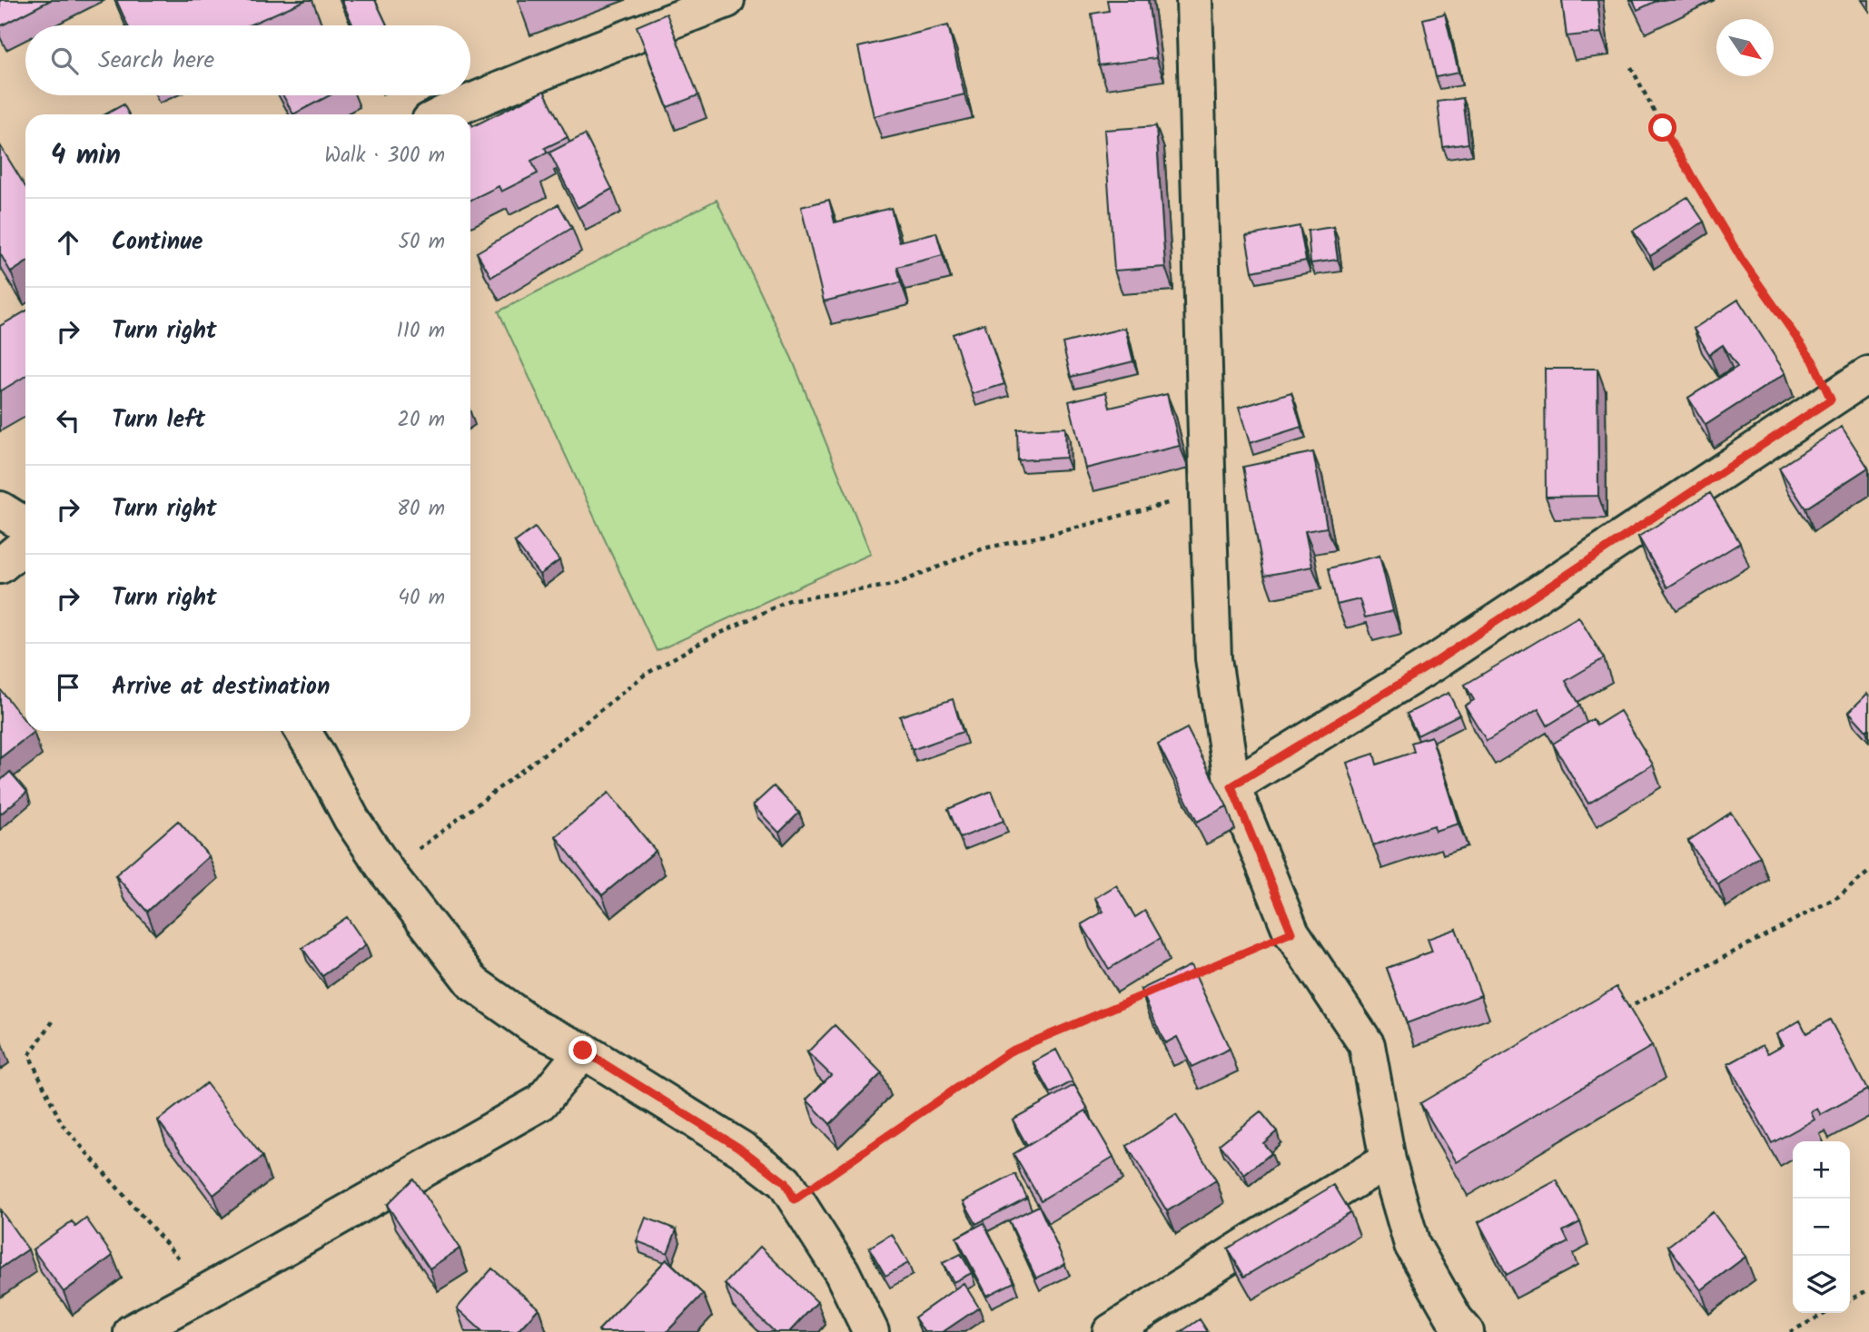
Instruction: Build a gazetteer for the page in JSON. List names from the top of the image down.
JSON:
{
  "north": "bottom right",
  "page": {
    "search": "Search here",
    "heading": ["4 min", "Walk · 300 m"],
    "list": [
      ["Continue", "50 m"],
      ["Turn right", "110 m"],
      ["Turn left", "20 m"],
      ["Turn right", "80 m"],
      ["Turn right", "40 m"],
      "Arrive at destination"
    ],
    "map_buttons": ["+", "−"]
  }
}
